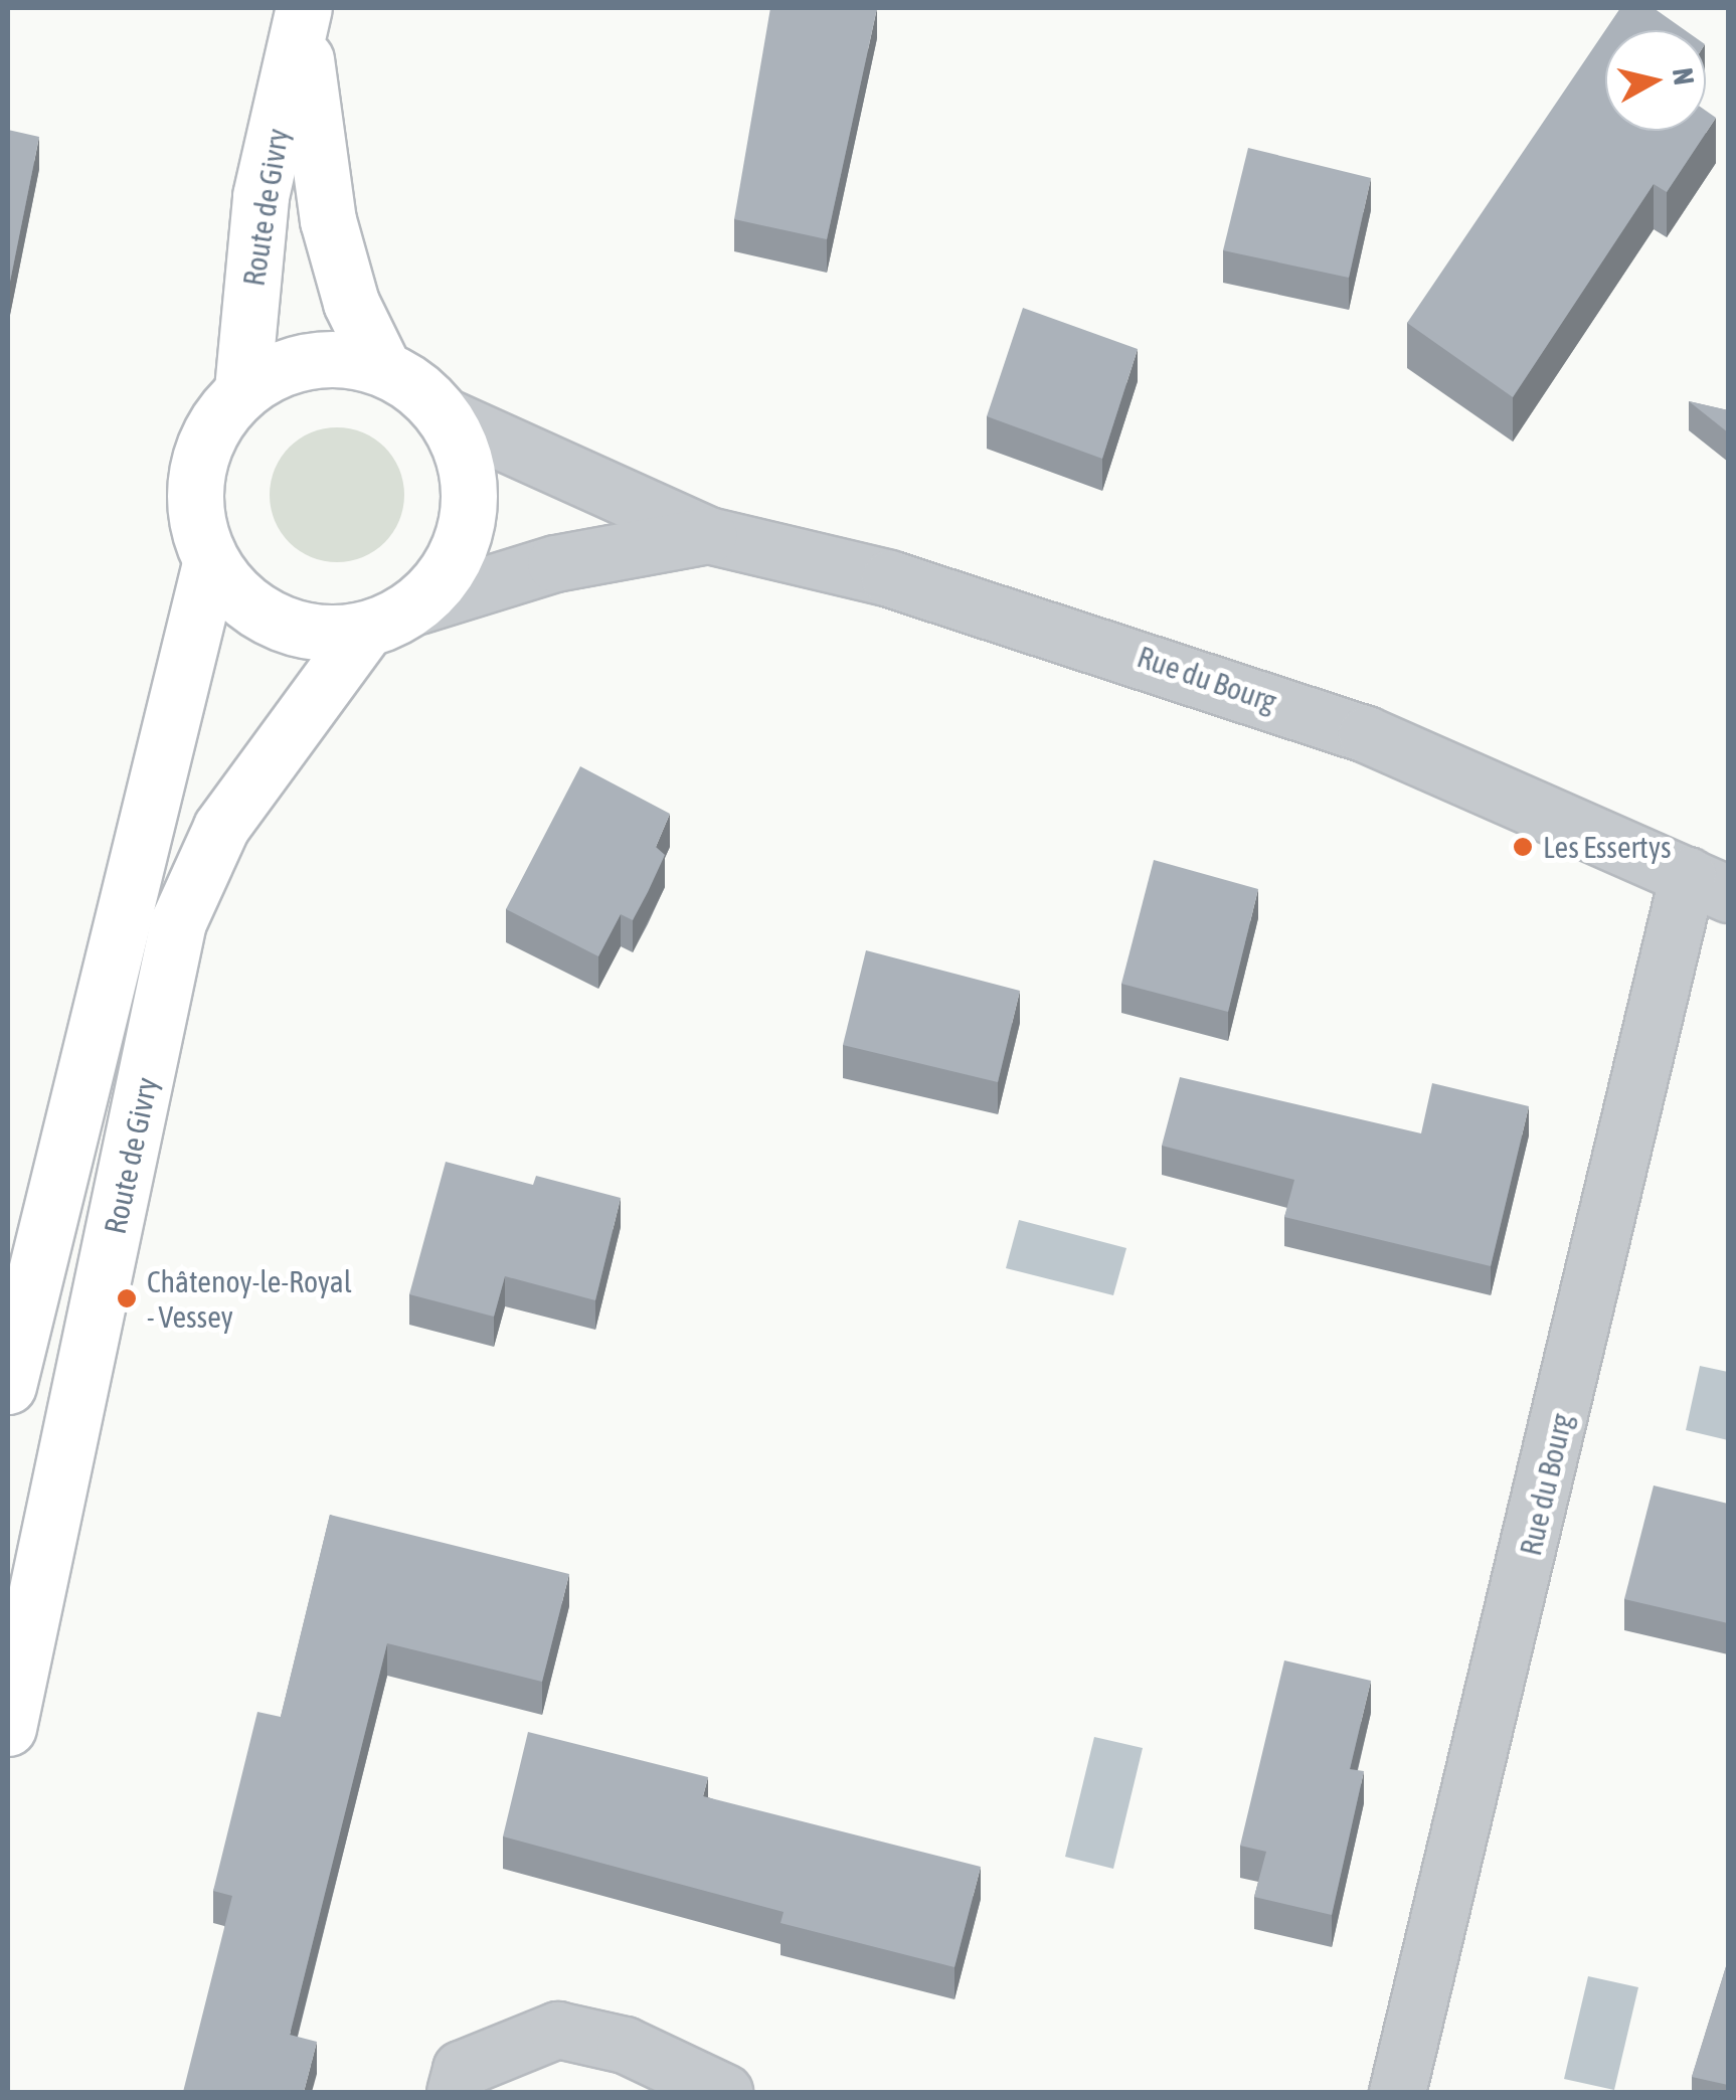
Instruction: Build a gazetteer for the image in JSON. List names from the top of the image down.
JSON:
{
  "streets": {
    "main road": ["Route de Givry"],
    "street": ["Rue du Bourg"]
  },
  "crossings": [
    ["Route de Givry", "Rue du Bourg"]
  ],
  "places": ["Les Essertys", "Châtenoy-le-Royal - Vessey"],
  "north": "right"
}
